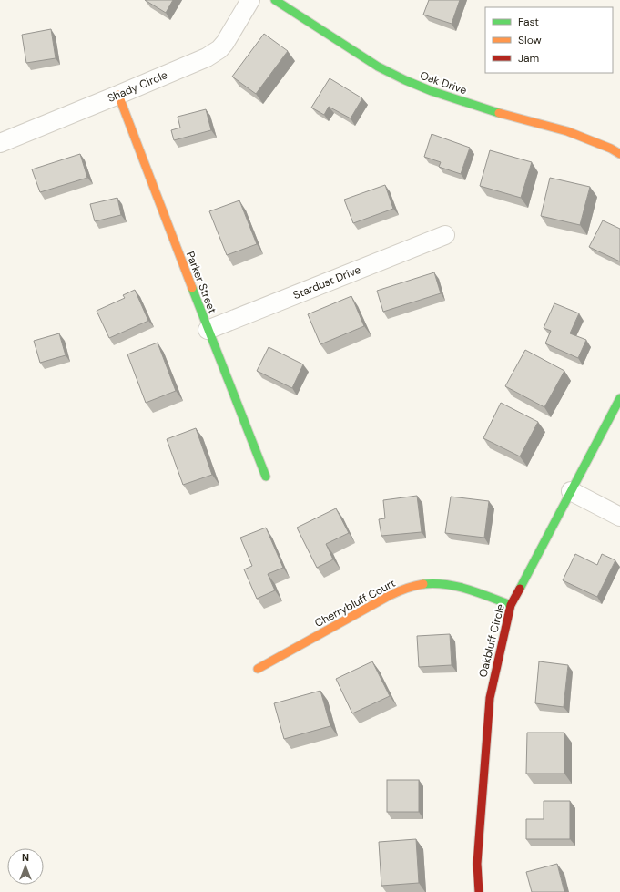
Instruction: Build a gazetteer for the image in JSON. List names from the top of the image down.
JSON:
{
  "streets": {
    "street": [
      "Oak Drive",
      "Shady Circle",
      "Parker Street",
      "Stardust Drive",
      "Cherrybluff Court",
      "Oakbluff Circle"
    ]
  },
  "crossings": [
    ["Shady Circle", "Parker Street"],
    ["Parker Street", "Stardust Drive"],
    ["Cherrybluff Court", "Oakbluff Circle"]
  ],
  "legend": ["Fast", "Slow", "Jam"],
  "north": "top"
}
